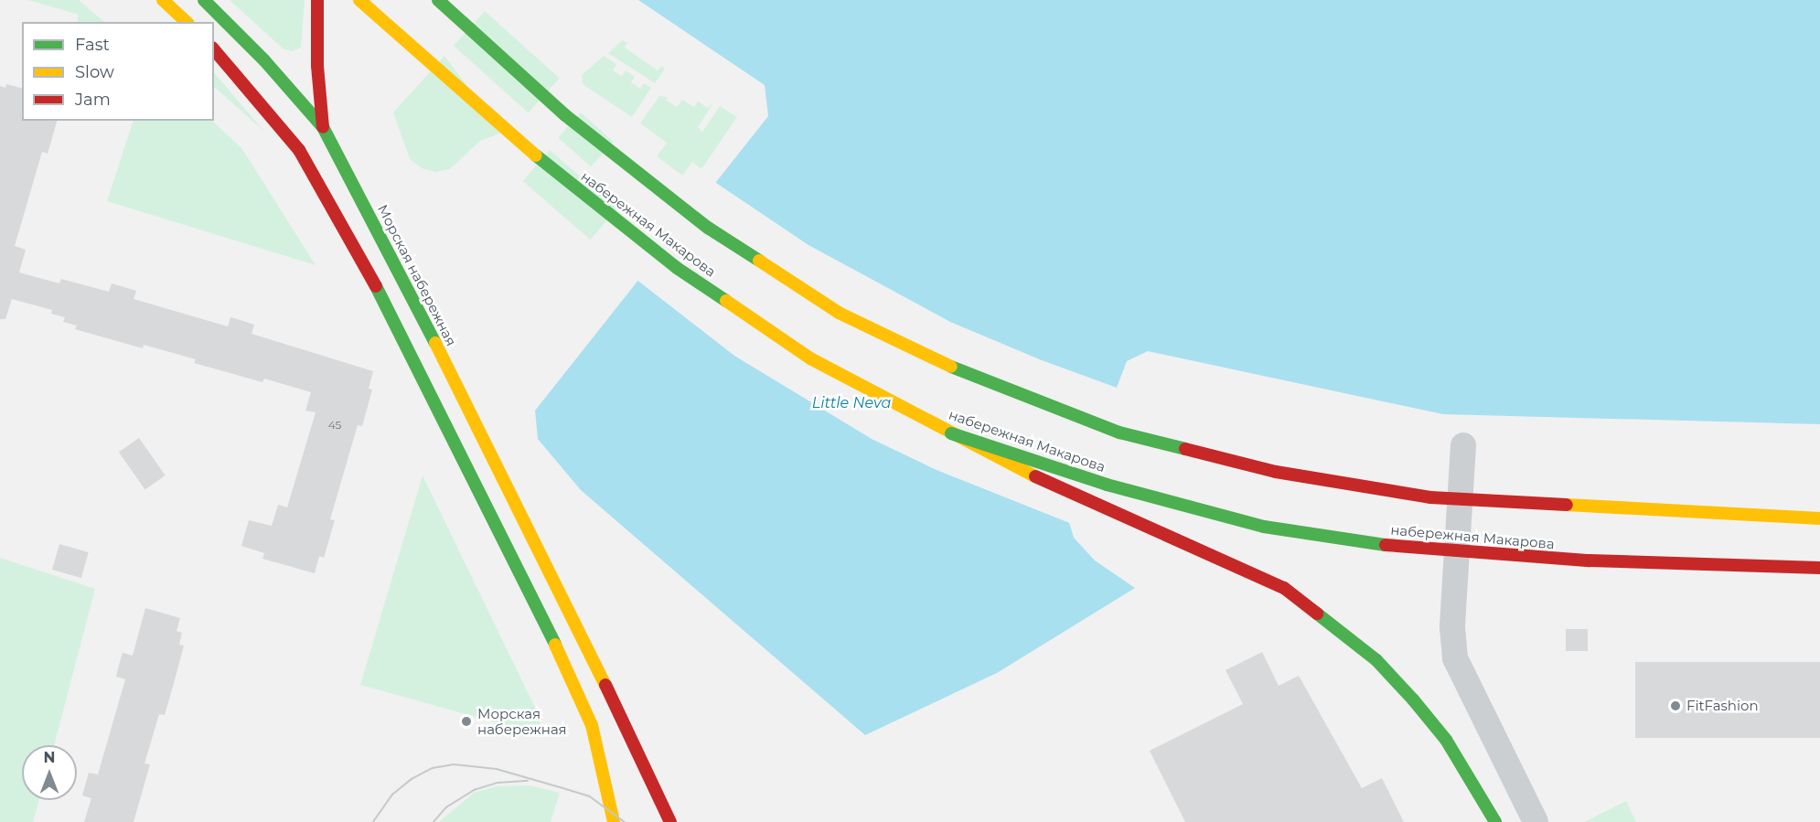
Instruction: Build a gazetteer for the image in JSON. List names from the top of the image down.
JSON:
{
  "streets": {
    "main road": ["набережная Макарова", "Морская набережная"]
  },
  "water": ["Little Neva"],
  "places": ["FitFashion", "Морская набережная"],
  "house_numbers": ["45"],
  "legend": ["Fast", "Slow", "Jam"],
  "north": "top"
}
